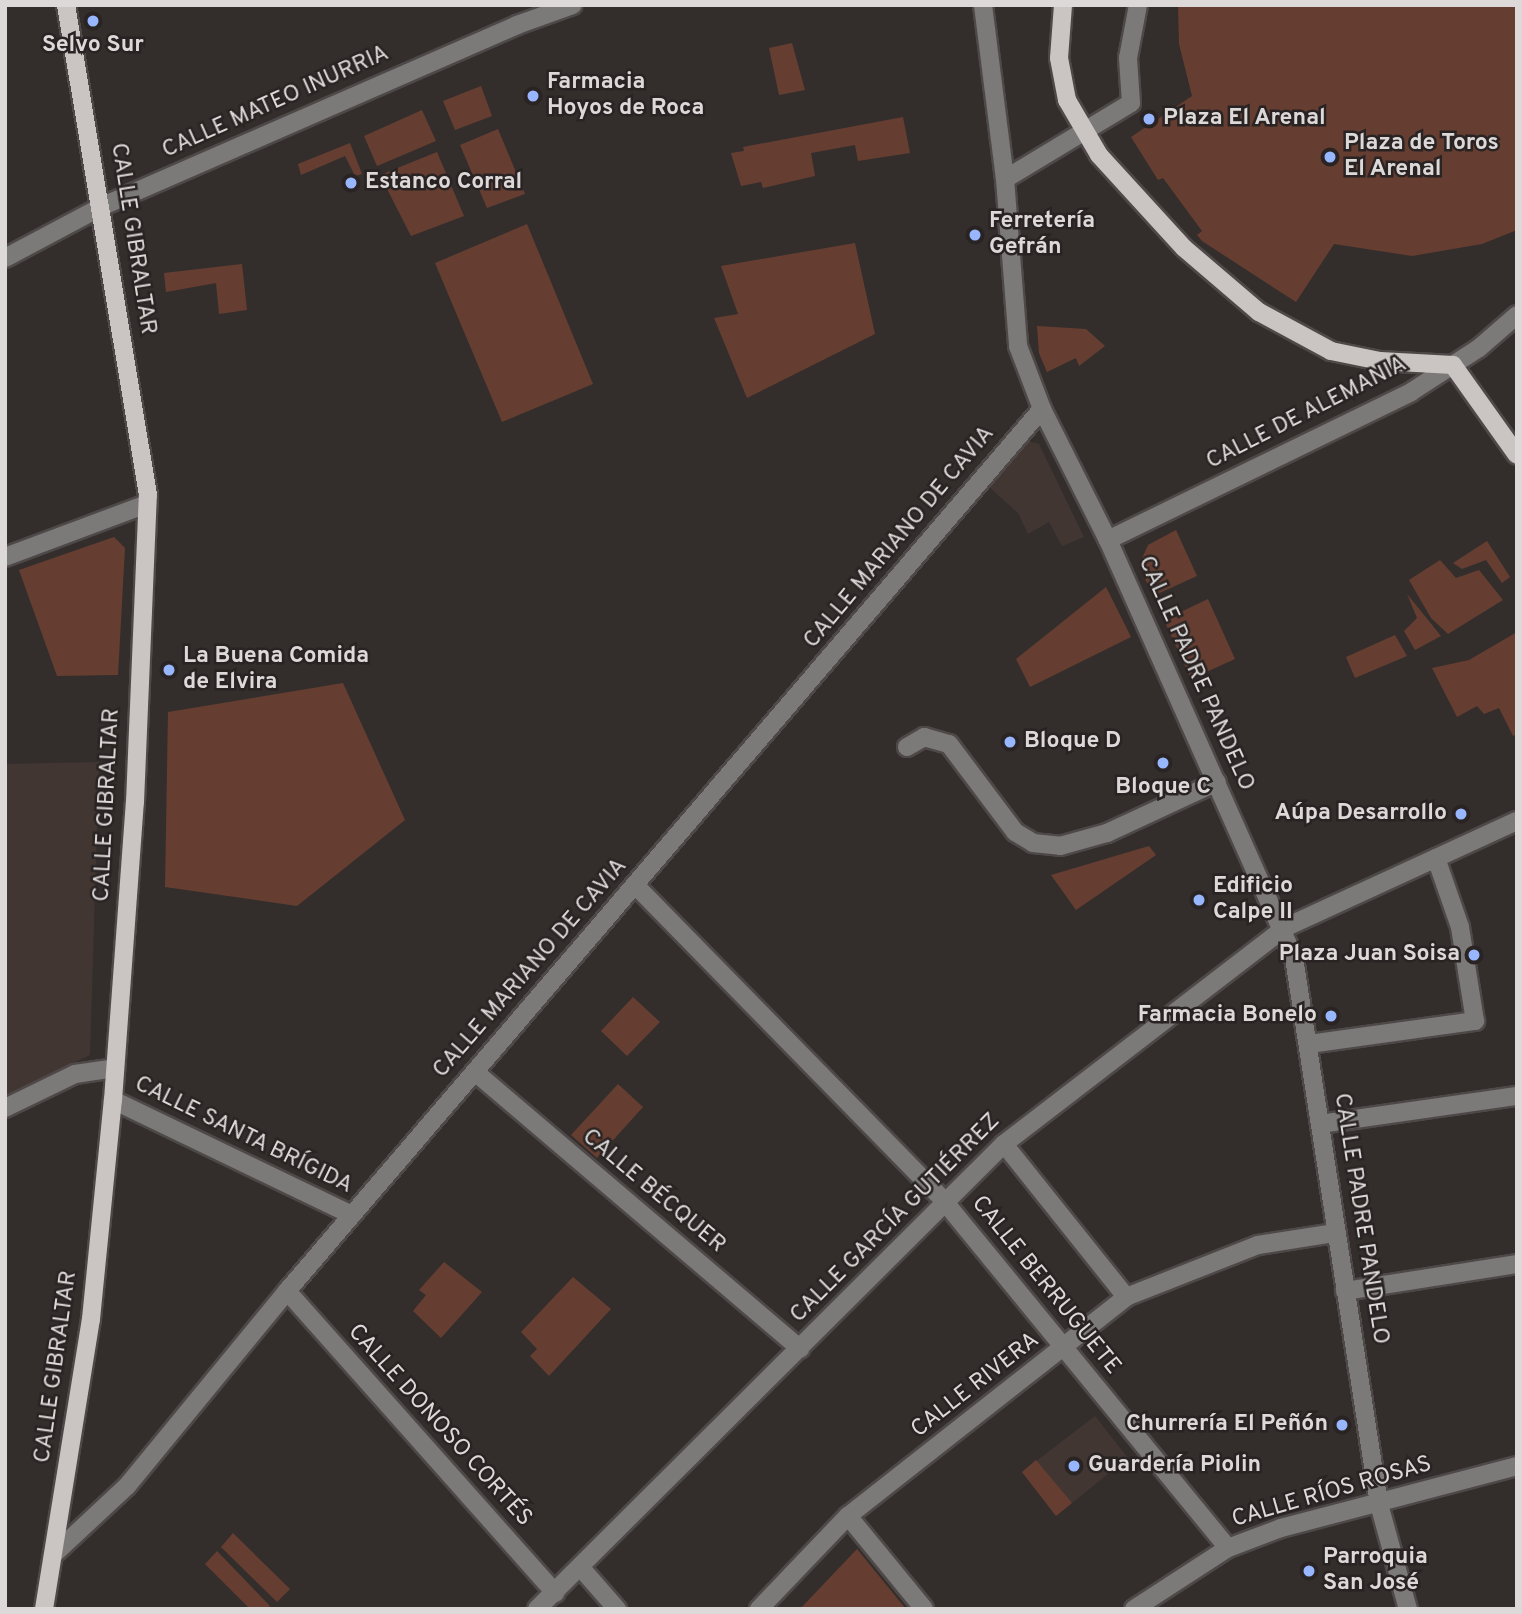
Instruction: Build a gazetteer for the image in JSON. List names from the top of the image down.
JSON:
{
  "streets": {
    "main road": ["CALLE GIBRALTAR"],
    "street": [
      "CALLE MATEO INURRIA",
      "CALLE DE ALEMANIA",
      "CALLE MARIANO DE CAVIA",
      "CALLE PADRE PANDELO",
      "CALLE SANTA BRÍGIDA",
      "CALLE BÉCQUER",
      "CALLE GARCÍA GUTIÉRREZ",
      "CALLE BERRUGUETE",
      "CALLE RIVERA",
      "CALLE DONOSO CORTÉS",
      "CALLE RÍOS ROSAS"
    ]
  },
  "crossings": [
    ["CALLE MATEO INURRIA", "CALLE GIBRALTAR"],
    ["CALLE GIBRALTAR", "CALLE MARIANO DE CAVIA"],
    ["CALLE GIBRALTAR", "CALLE SANTA BRÍGIDA"],
    ["CALLE DE ALEMANIA", "CALLE PADRE PANDELO"],
    ["CALLE MARIANO DE CAVIA", "CALLE PADRE PANDELO"],
    ["CALLE MARIANO DE CAVIA", "CALLE SANTA BRÍGIDA"],
    ["CALLE MARIANO DE CAVIA", "CALLE BÉCQUER"],
    ["CALLE MARIANO DE CAVIA", "CALLE BERRUGUETE"],
    ["CALLE MARIANO DE CAVIA", "CALLE DONOSO CORTÉS"],
    ["CALLE PADRE PANDELO", "CALLE GARCÍA GUTIÉRREZ"],
    ["CALLE PADRE PANDELO", "CALLE RIVERA"],
    ["CALLE PADRE PANDELO", "CALLE RÍOS ROSAS"],
    ["CALLE BÉCQUER", "CALLE GARCÍA GUTIÉRREZ"],
    ["CALLE GARCÍA GUTIÉRREZ", "CALLE BERRUGUETE"],
    ["CALLE GARCÍA GUTIÉRREZ", "CALLE DONOSO CORTÉS"],
    ["CALLE BERRUGUETE", "CALLE RIVERA"],
    ["CALLE BERRUGUETE", "CALLE RÍOS ROSAS"]
  ],
  "places": [
    "Selvo Sur",
    "Farmacia Hoyos de Roca",
    "Plaza El Arenal",
    "Plaza de Toros El Arenal",
    "Estanco Corral",
    "Ferretería Gefrán",
    "La Buena Comida de Elvira",
    "Bloque D",
    "Bloque C",
    "Aúpa Desarrollo",
    "Edificio Calpe II",
    "Plaza Juan Soisa",
    "Farmacia Bonelo",
    "Churrería El Peñón",
    "Guardería Piolin",
    "Parroquia San José"
  ]
}
